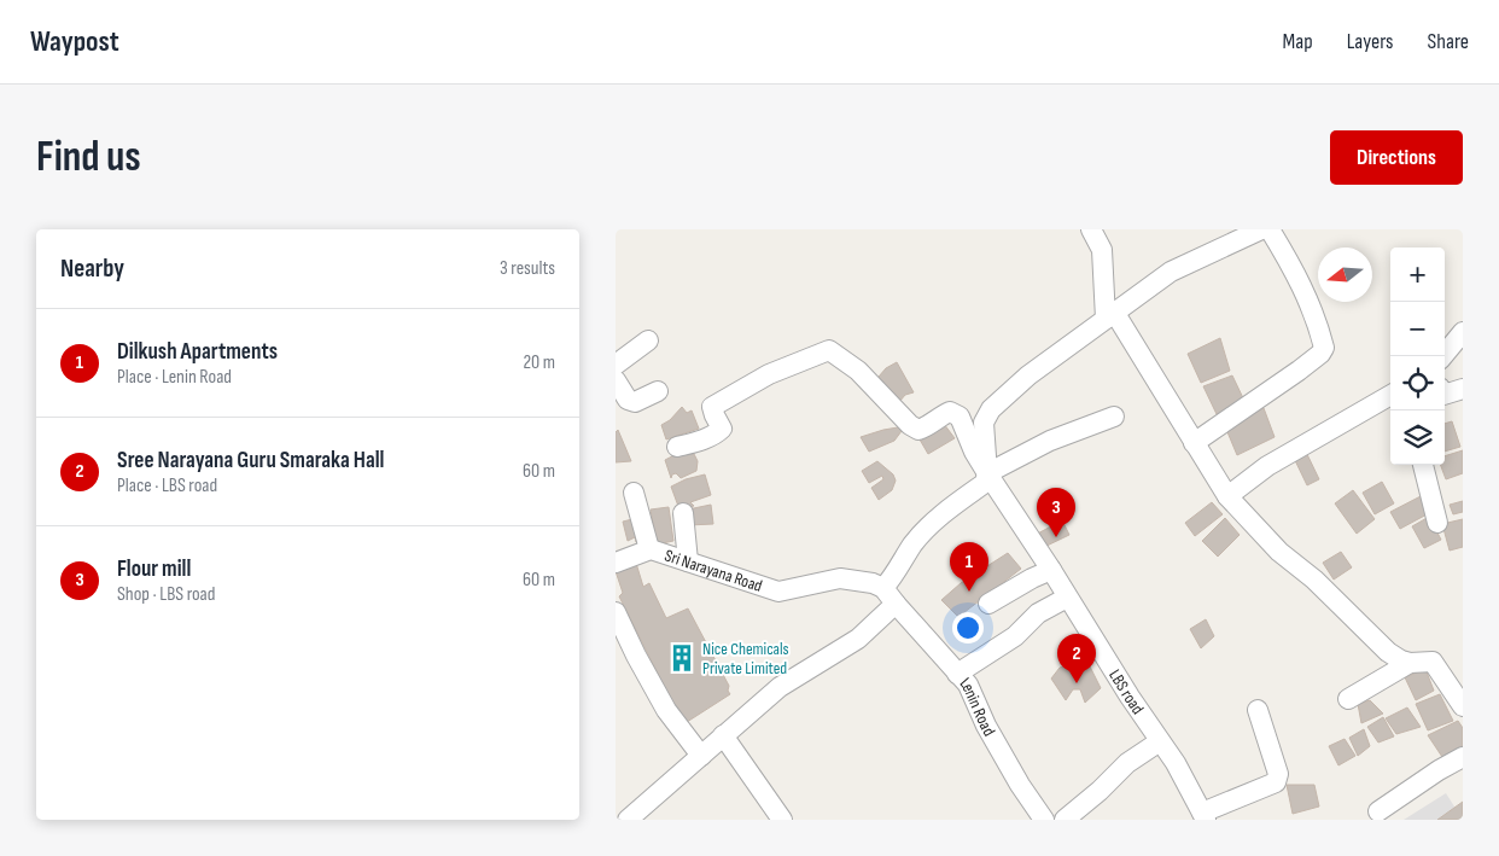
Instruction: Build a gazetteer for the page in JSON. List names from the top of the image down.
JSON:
{
  "streets": {
    "street": ["Sri Narayana Road", "LBS road", "Lenin Road"]
  },
  "crossings": [
    ["Sri Narayana Road", "Lenin Road"]
  ],
  "places": {
    "building": ["Nice Chemicals Private Limited"]
  },
  "north": "left",
  "page": {
    "header": "Waypost",
    "nav": ["Map", "Layers", "Share"],
    "buttons": "Directions",
    "title": "Find us",
    "heading": ["Nearby", "3 results"],
    "map_buttons": ["+", "−"],
    "list": [
      {
        "mark": "1",
        "name": "Dilkush Apartments",
        "note": "Place · Lenin Road",
        "value": "20 m"
      },
      {
        "mark": "2",
        "name": "Sree Narayana Guru Smaraka Hall",
        "note": "Place · LBS road",
        "value": "60 m"
      },
      {
        "mark": "3",
        "name": "Flour mill",
        "note": "Shop · LBS road",
        "value": "60 m"
      }
    ],
    "pins": ["3", "1", "2"]
  }
}
